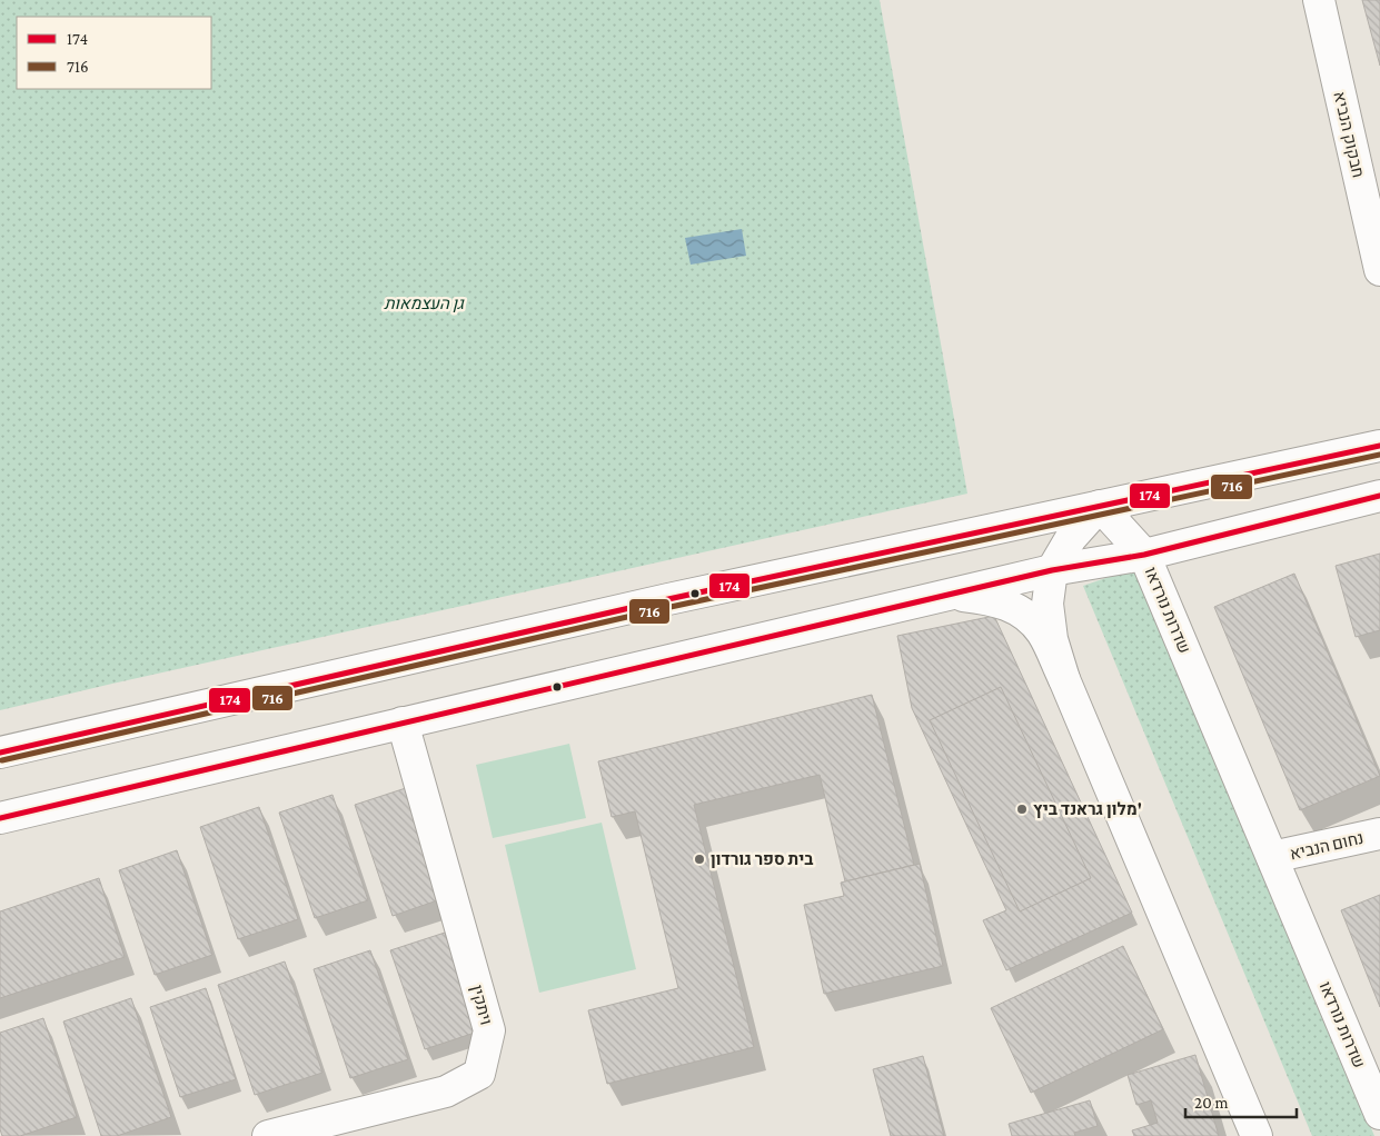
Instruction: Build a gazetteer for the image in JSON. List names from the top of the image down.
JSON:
{
  "streets": {
    "main road": [
      "חבקוק הנביא",
      "שדרות נורדאו",
      "נחום הנביא",
      "ויתקין"
    ]
  },
  "crossings": [
    ["שדרות נורדאו", "נחום הנביא"]
  ],
  "parks": ["גן העצמאות"],
  "places": ["מלון גראנד ביץ'", "בית ספר גורדון"],
  "lines": ["transit line 174", "transit line 716"],
  "legend": ["174", "716"],
  "scale_bar": "20 m"
}
